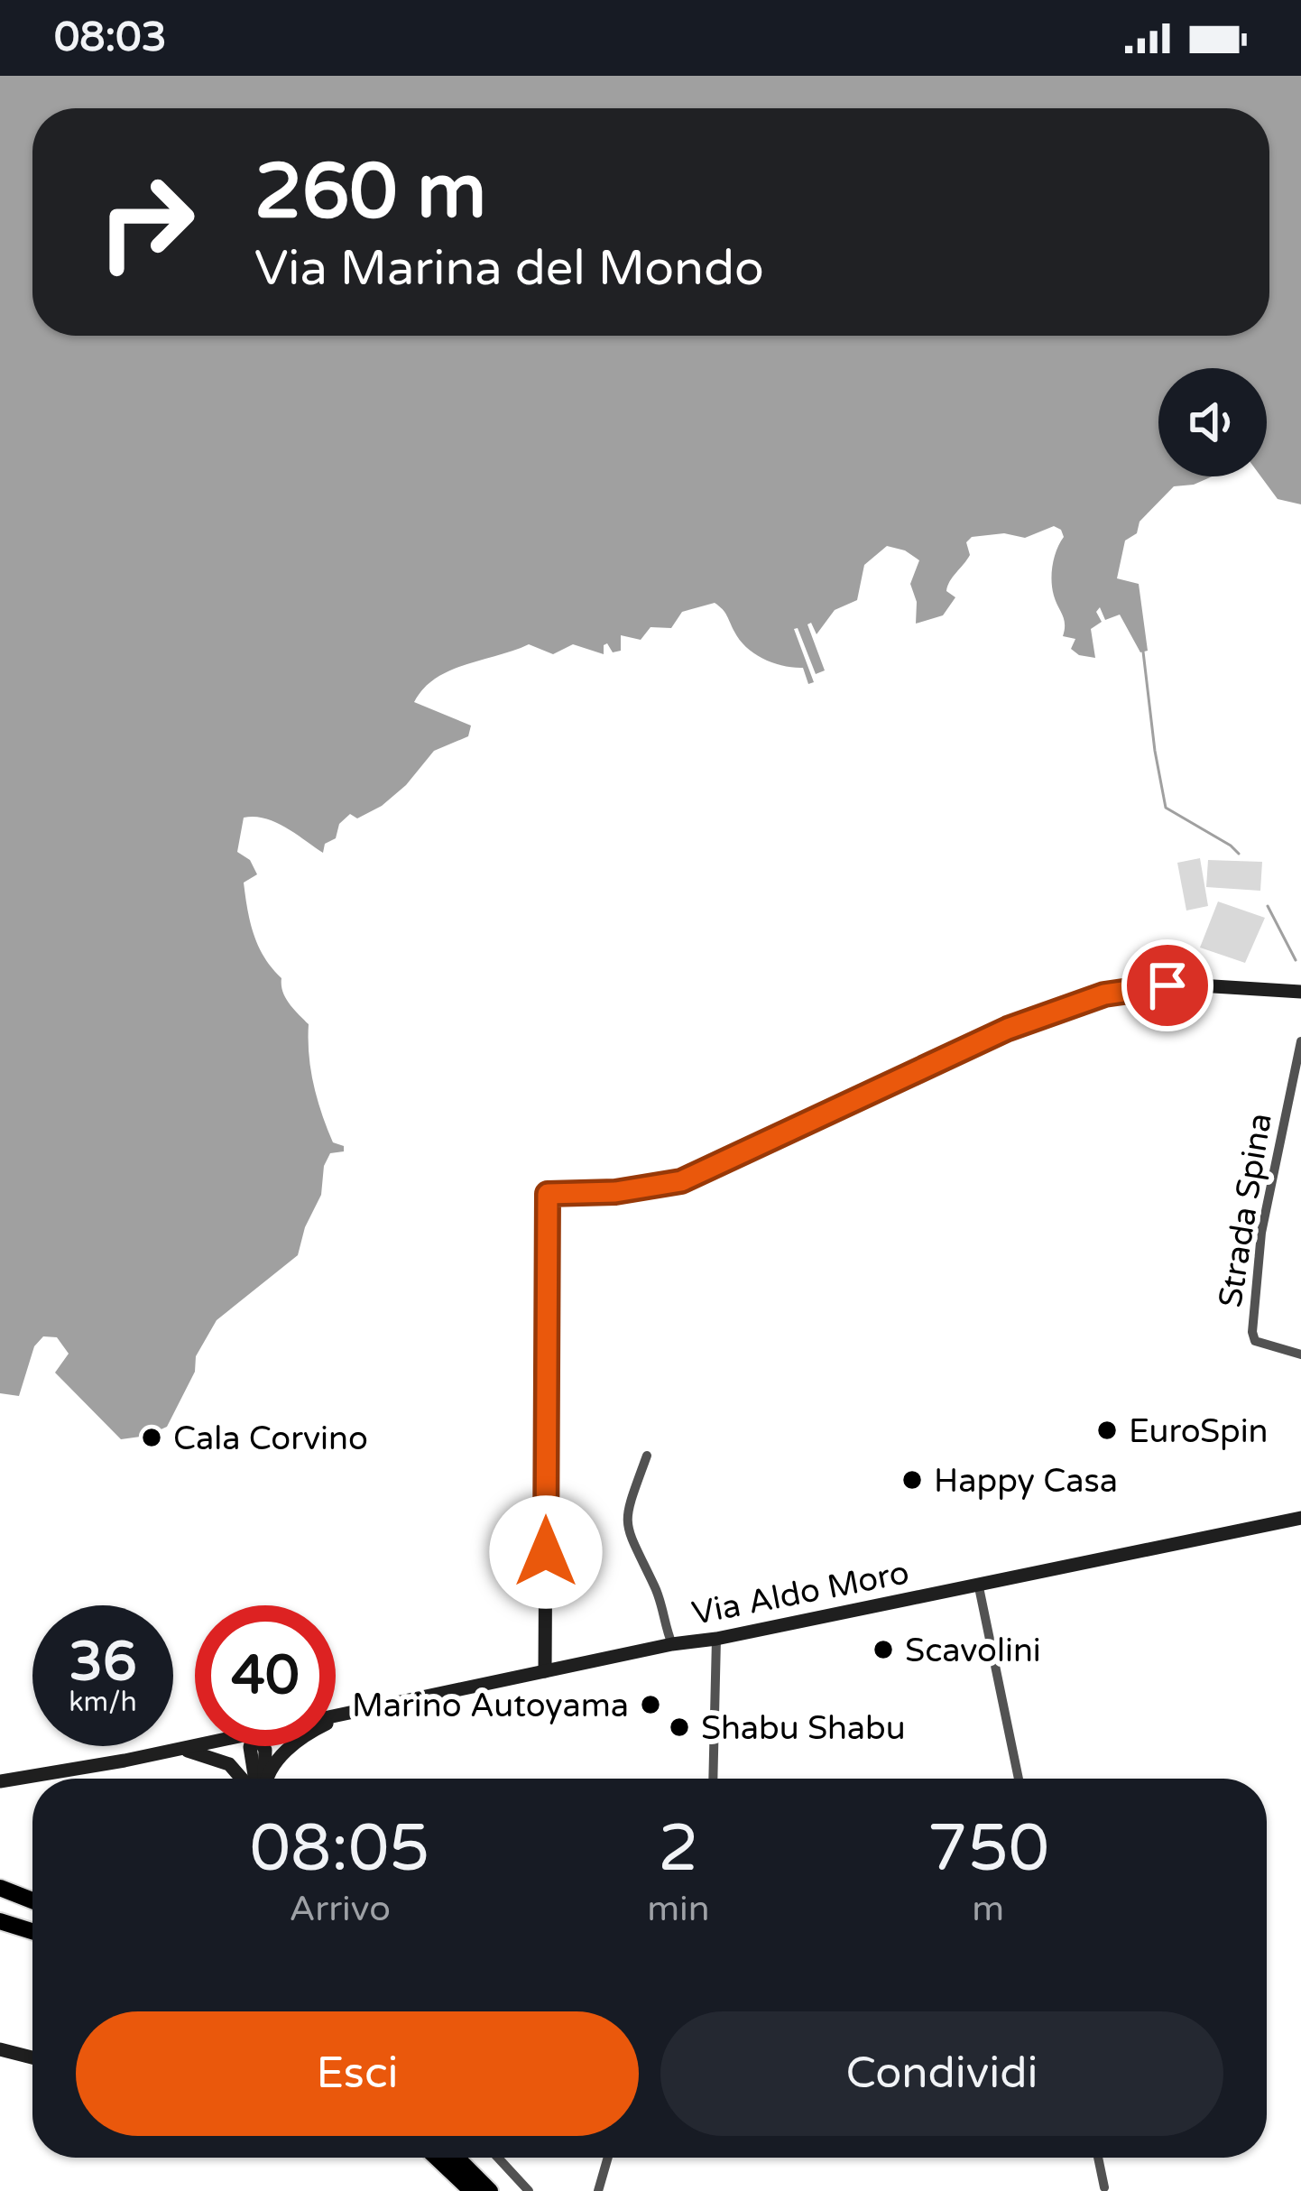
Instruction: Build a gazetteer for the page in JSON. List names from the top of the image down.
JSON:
{
  "streets": {
    "main road": ["Via Aldo Moro"],
    "street": ["Strada Spina"]
  },
  "places": [
    "EuroSpin",
    "Cala Corvino",
    "Happy Casa",
    "Scavolini",
    "Marino Autoyama",
    "Shabu Shabu"
  ],
  "page": {
    "status": "08:03",
    "turn": ["260 m", "Via Marina del Mondo"],
    "speed": "36 km/h",
    "limit": "40",
    "eta": [
      "08:05",
      "Arrivo",
      "2",
      "min",
      "750",
      "m"
    ],
    "buttons": ["Esci", "Condividi"]
  }
}
